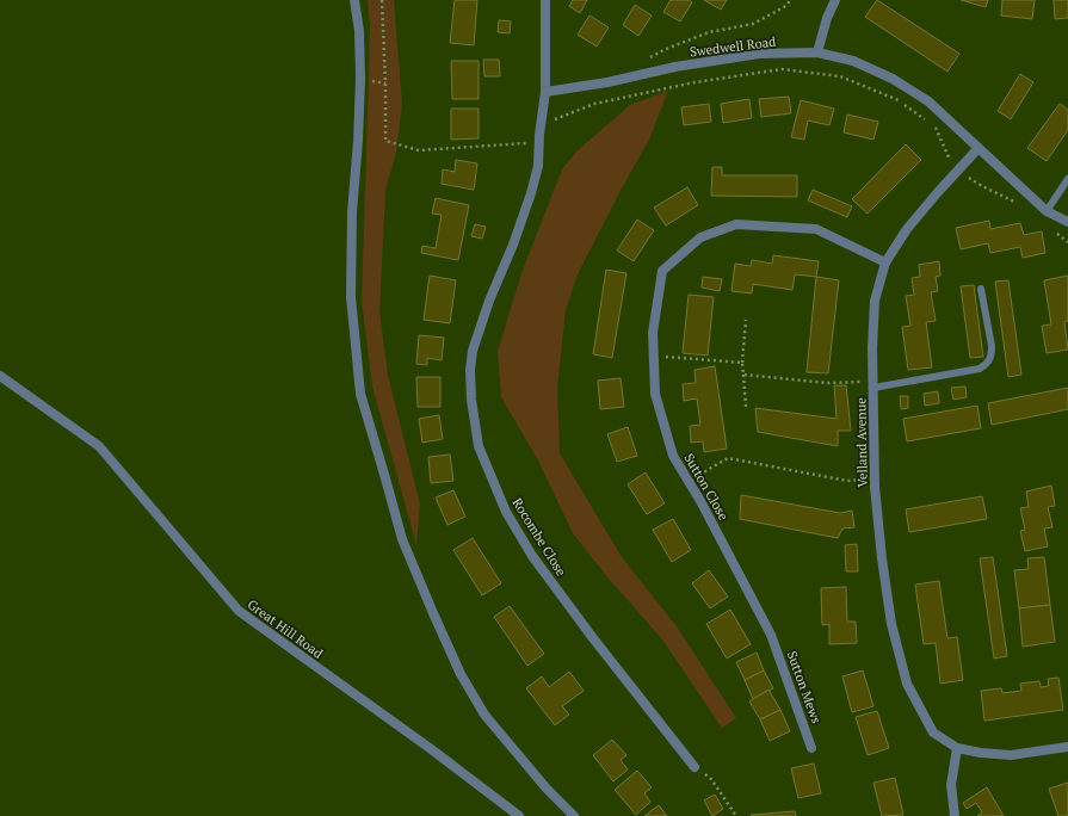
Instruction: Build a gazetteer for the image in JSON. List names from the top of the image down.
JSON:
{
  "streets": {
    "street": [
      "Swedwell Road",
      "Velland Avenue",
      "Sutton Close",
      "Rocombe Close",
      "Great Hill Road",
      "Sutton Mews"
    ]
  },
  "crossings": [
    ["Swedwell Road", "Velland Avenue"],
    ["Swedwell Road", "Rocombe Close"],
    ["Velland Avenue", "Sutton Close"],
    ["Sutton Close", "Sutton Mews"]
  ]
}
